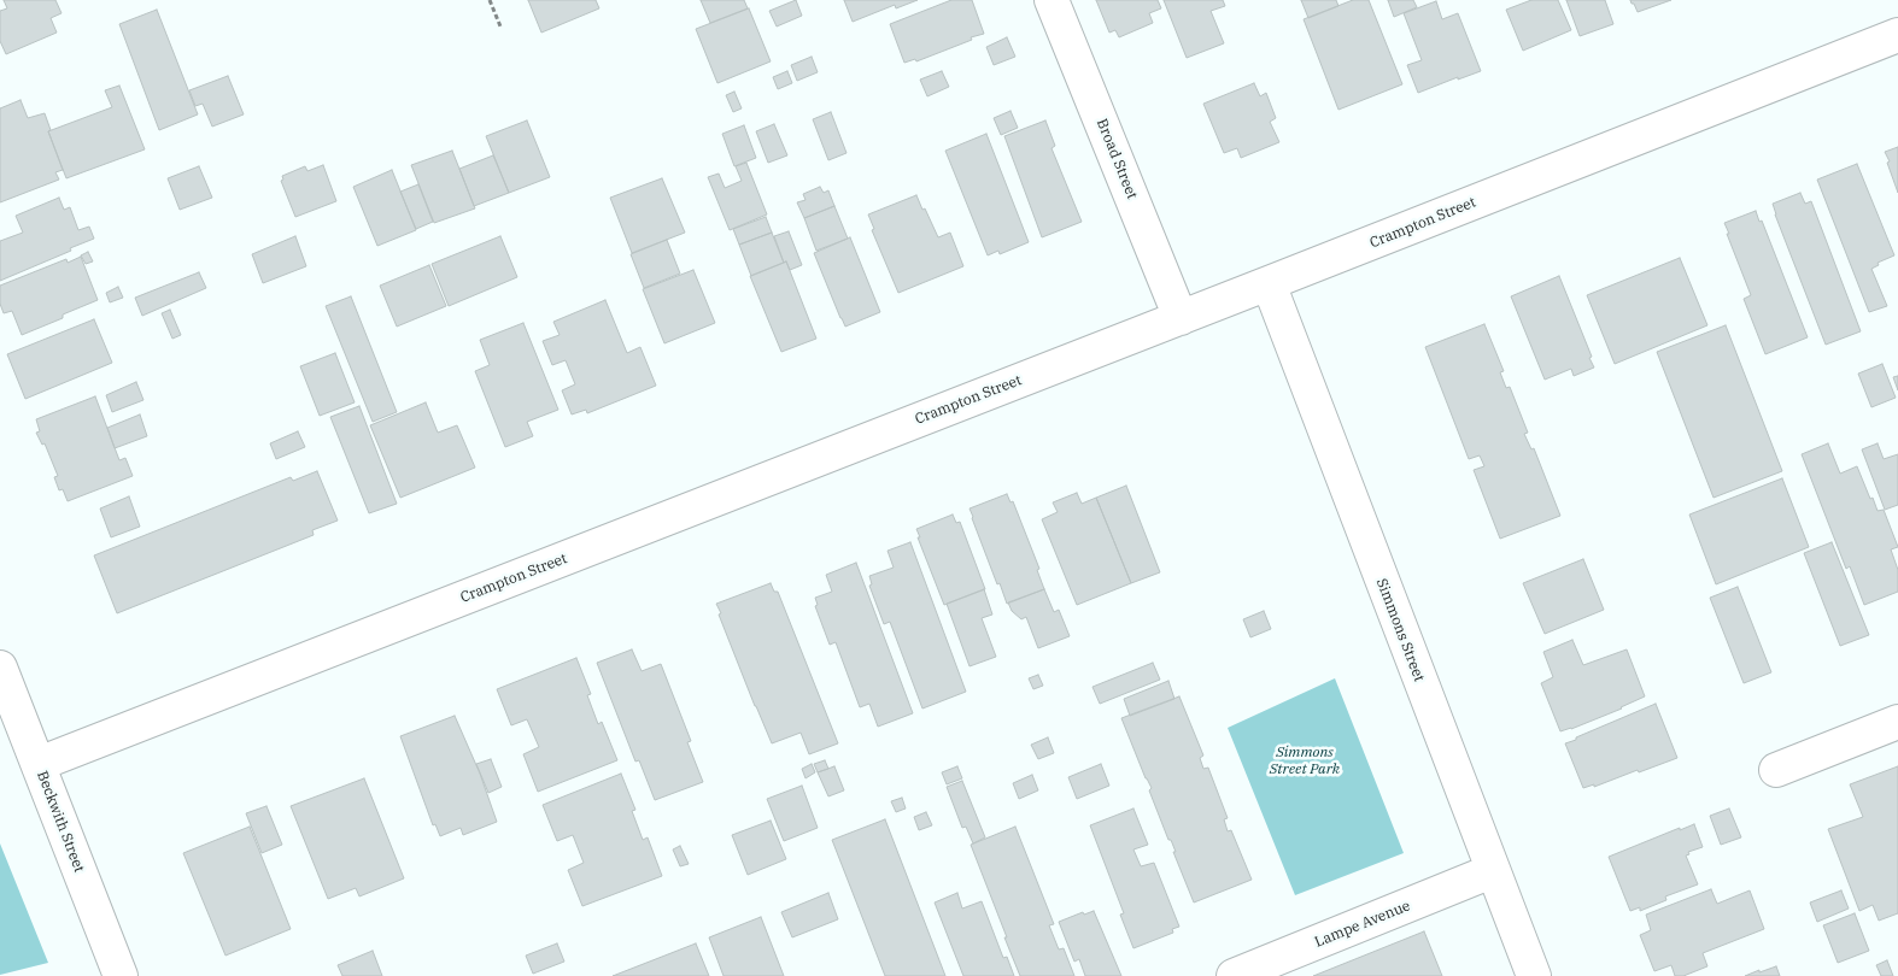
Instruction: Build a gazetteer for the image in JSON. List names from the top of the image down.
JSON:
{
  "streets": {
    "street": [
      "Broad Street",
      "Crampton Street",
      "Simmons Street",
      "Beckwith Street",
      "Lampe Avenue"
    ]
  },
  "crossings": [
    ["Broad Street", "Crampton Street"],
    ["Crampton Street", "Simmons Street"],
    ["Crampton Street", "Beckwith Street"],
    ["Simmons Street", "Lampe Avenue"]
  ],
  "parks": ["Simmons Street Park"]
}
